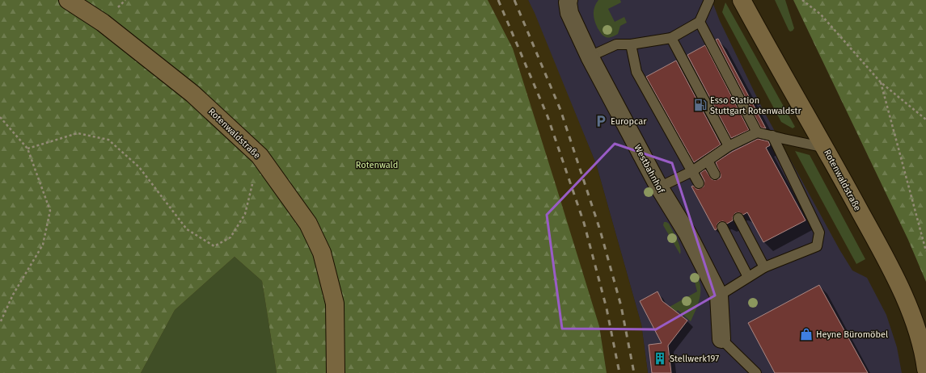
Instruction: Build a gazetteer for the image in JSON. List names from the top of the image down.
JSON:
{
  "streets": {
    "main road": ["Rotenwaldstraße"],
    "street": ["Westbahnhof"]
  },
  "parks": ["Rotenwald"],
  "places": {
    "fuel station": ["Esso Station Stuttgart Rotenwaldstr"],
    "parking": ["Europcar"],
    "shop": ["Heyne Büromöbel"],
    "building": ["Stellwerk197"]
  }
}
